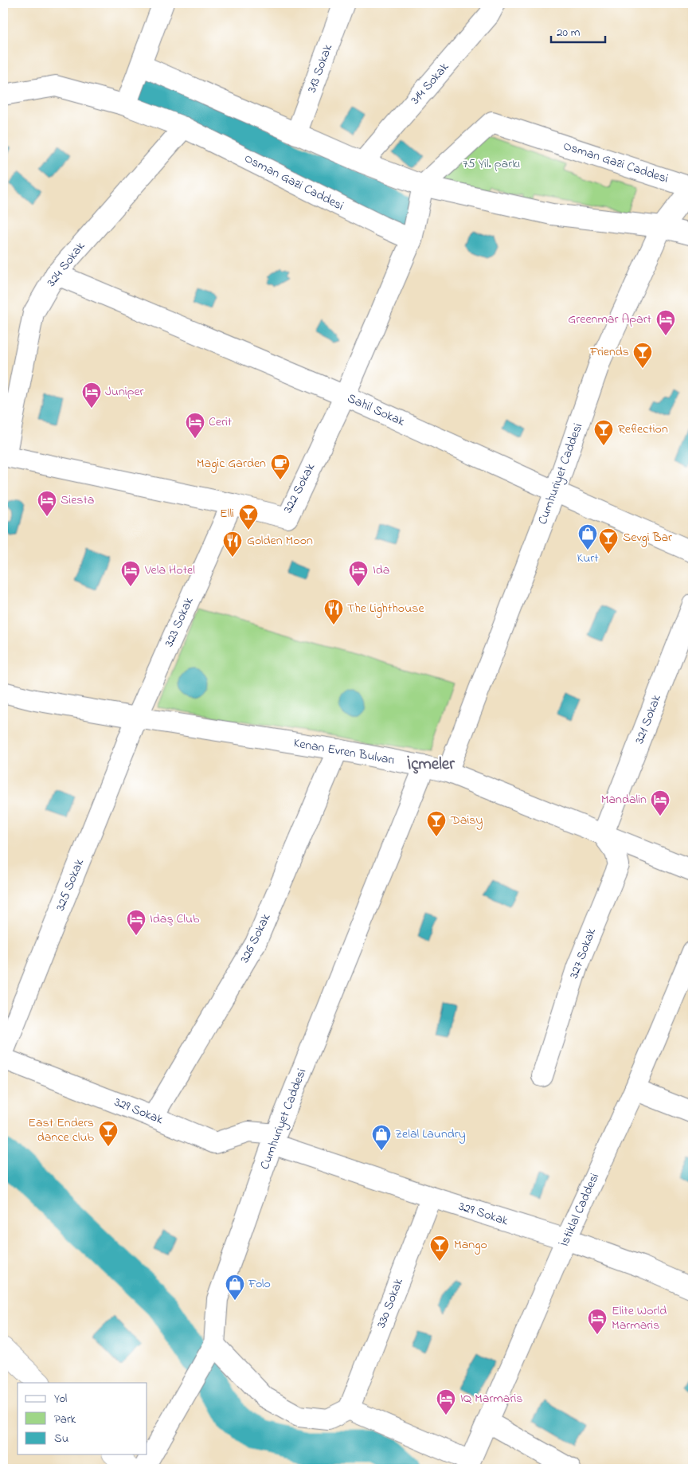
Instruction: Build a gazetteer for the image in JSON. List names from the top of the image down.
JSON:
{
  "streets": {
    "street": [
      "313 Sokak",
      "314 Sokak",
      "Osman Gazi Caddesi",
      "324 Sokak",
      "Sahil Sokak",
      "Cumhuriyet Caddesi",
      "322 Sokak",
      "323 Sokak",
      "321 Sokak",
      "Kenan Evren Bulvarı",
      "325 Sokak",
      "326 Sokak",
      "327 Sokak",
      "329 Sokak",
      "İstiklal Caddesi",
      "330 Sokak"
    ]
  },
  "crossings": [
    ["Osman Gazi Caddesi", "324 Sokak"],
    ["Osman Gazi Caddesi", "Cumhuriyet Caddesi"],
    ["Osman Gazi Caddesi", "322 Sokak"],
    ["324 Sokak", "Sahil Sokak"],
    ["324 Sokak", "322 Sokak"],
    ["Sahil Sokak", "Cumhuriyet Caddesi"],
    ["Sahil Sokak", "322 Sokak"],
    ["Cumhuriyet Caddesi", "Kenan Evren Bulvarı"],
    ["Cumhuriyet Caddesi", "329 Sokak"],
    ["322 Sokak", "323 Sokak"],
    ["323 Sokak", "Kenan Evren Bulvarı"],
    ["323 Sokak", "325 Sokak"],
    ["321 Sokak", "Kenan Evren Bulvarı"],
    ["321 Sokak", "327 Sokak"],
    ["Kenan Evren Bulvarı", "325 Sokak"],
    ["Kenan Evren Bulvarı", "326 Sokak"],
    ["Kenan Evren Bulvarı", "327 Sokak"],
    ["326 Sokak", "329 Sokak"],
    ["329 Sokak", "İstiklal Caddesi"],
    ["329 Sokak", "330 Sokak"]
  ],
  "districts": ["İçmeler"],
  "parks": ["75 Yil. parkı"],
  "places": {
    "hotel": [
      "Greenmar Apart",
      "Juniper",
      "Cerit",
      "Siesta",
      "Vela Hotel",
      "Ida",
      "Mandalin",
      "Idaş Club",
      "Elite World Marmaris",
      "IQ Marmaris"
    ],
    "bar": [
      "Friends",
      "Reflection",
      "Elli",
      "Sevgi Bar",
      "Daisy",
      "East Enders dance club",
      "Mango"
    ],
    "cafe": ["Magic Garden"],
    "shop": ["Kurt", "Zelal Laundry", "Folo"],
    "restaurant": ["Golden Moon", "The Lighthouse"]
  },
  "legend": ["Yol", "Park", "Su"],
  "scale_bar": "20 m"
}
